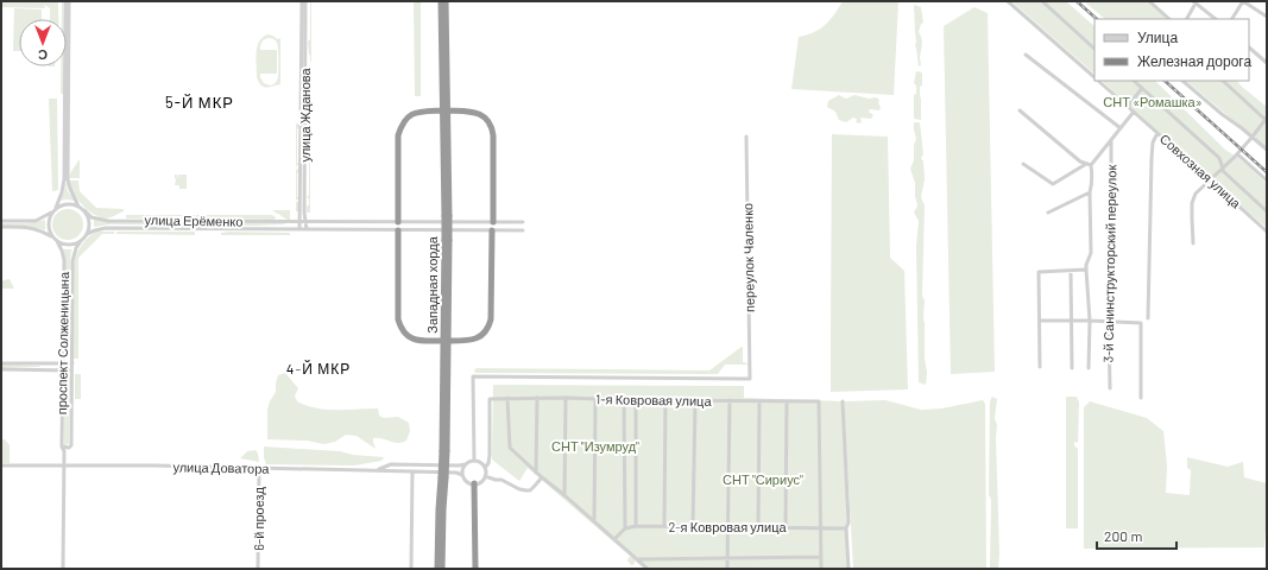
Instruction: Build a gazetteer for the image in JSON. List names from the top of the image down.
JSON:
{
  "streets": {
    "highway": ["Западная хорда"],
    "street": [
      "улица Жданова",
      "Совхозная улица",
      "улица Ерёменко",
      "переулок Чаленко",
      "3-й Санинструкторский переулок",
      "проспект Солженицына",
      "1-я Ковровая улица",
      "улица Доватора",
      "6-й проезд",
      "2-я Ковровая улица"
    ]
  },
  "crossings": [
    ["улица Жданова", "улица Ерёменко"],
    ["улица Ерёменко", "проспект Солженицына"],
    ["переулок Чаленко", "1-я Ковровая улица"],
    ["переулок Чаленко", "улица Доватора"],
    ["проспект Солженицына", "улица Доватора"],
    ["1-я Ковровая улица", "улица Доватора"],
    ["1-я Ковровая улица", "2-я Ковровая улица"],
    ["улица Доватора", "6-й проезд"]
  ],
  "districts": ["5-Й МКР", "4-Й МКР"],
  "parks": ["СНТ «Ромашка»", "СНТ \"Изумруд\"", "СНТ \"Сириус\""],
  "legend": ["Улица", "Железная дорога"],
  "scale_bar": "200 m",
  "north": "bottom"
}
